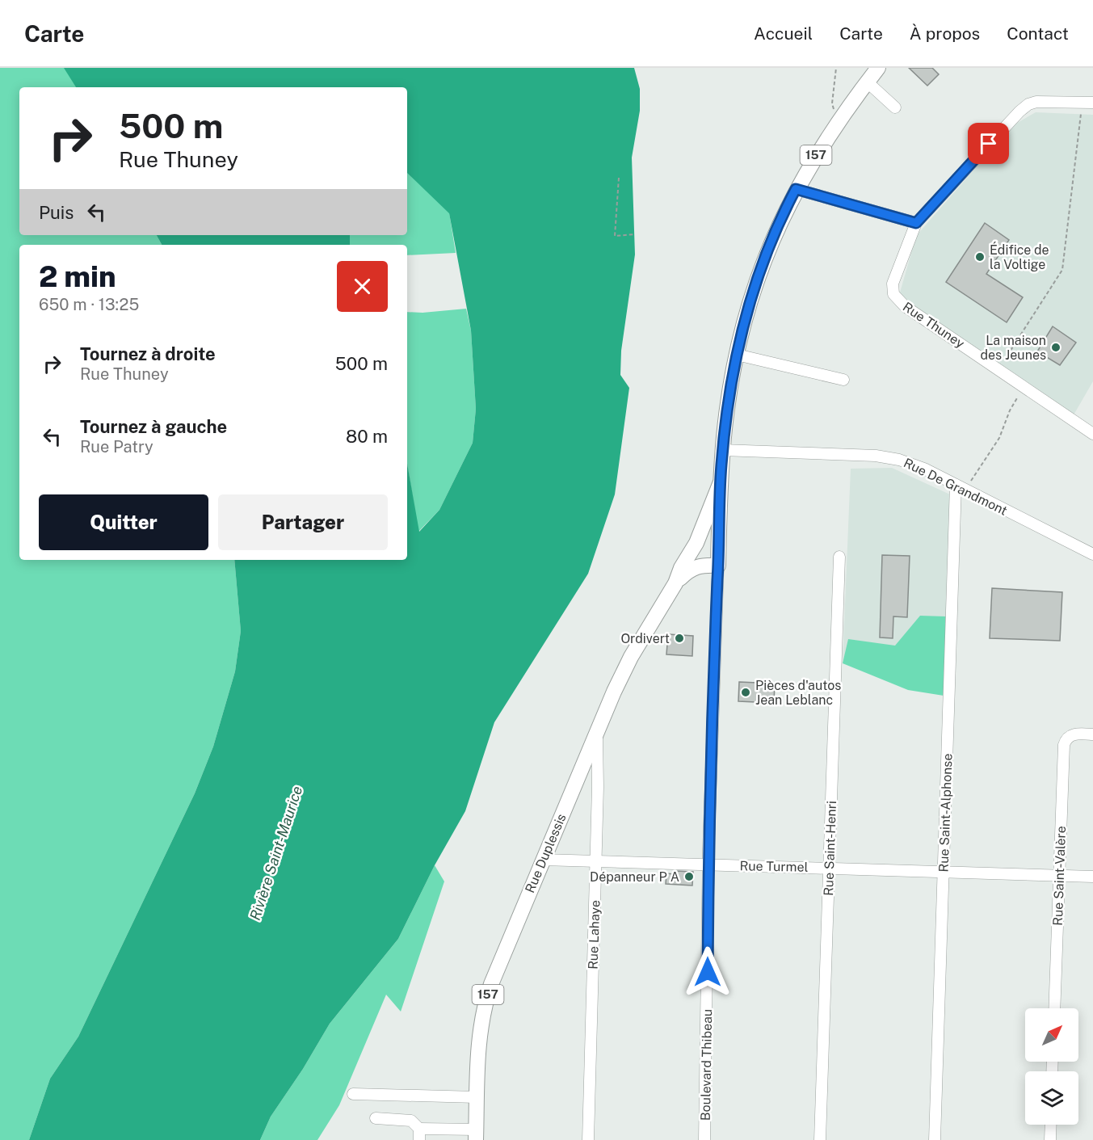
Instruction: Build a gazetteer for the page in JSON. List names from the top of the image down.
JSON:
{
  "streets": {
    "main road": ["157", "Rue Duplessis", "Boulevard Thibeau"],
    "street": [
      "Rue Thuney",
      "Rue De Grandmont",
      "Rue Saint-Alphonse",
      "Rue Saint-Henri",
      "Rue Turmel",
      "Rue Saint-Valère",
      "Rue Lahaye"
    ]
  },
  "crossings": [
    ["Rue De Grandmont", "Rue Saint-Alphonse"],
    ["Rue De Grandmont", "Boulevard Thibeau"],
    ["Rue Saint-Alphonse", "Rue Turmel"],
    ["Rue Saint-Henri", "Rue Turmel"],
    ["Rue Duplessis", "Rue Turmel"],
    ["Rue Duplessis", "Rue Lahaye"],
    ["Rue Duplessis", "Boulevard Thibeau"],
    ["Rue Turmel", "Rue Saint-Valère"],
    ["Rue Turmel", "Rue Lahaye"],
    ["Rue Turmel", "Boulevard Thibeau"]
  ],
  "water": ["Rivière Saint-Maurice"],
  "places": [
    "Édifice de la Voltige",
    "La maison des Jeunes",
    "Ordivert",
    "Pièces d'autos Jean Leblanc",
    "Dépanneur P A"
  ],
  "north": "top right",
  "page": {
    "header": "Carte",
    "nav": [
      "Accueil",
      "Carte",
      "À propos",
      "Contact"
    ],
    "turn": ["500 m", "Rue Thuney"],
    "then": "Puis",
    "heading": ["2 min", "650 m · 13:25"],
    "list": [
      {
        "name": "Tournez à droite",
        "note": "Rue Thuney",
        "value": "500 m"
      },
      {
        "name": "Tournez à gauche",
        "note": "Rue Patry",
        "value": "80 m"
      }
    ],
    "buttons": ["Quitter", "Partager"]
  }
}
